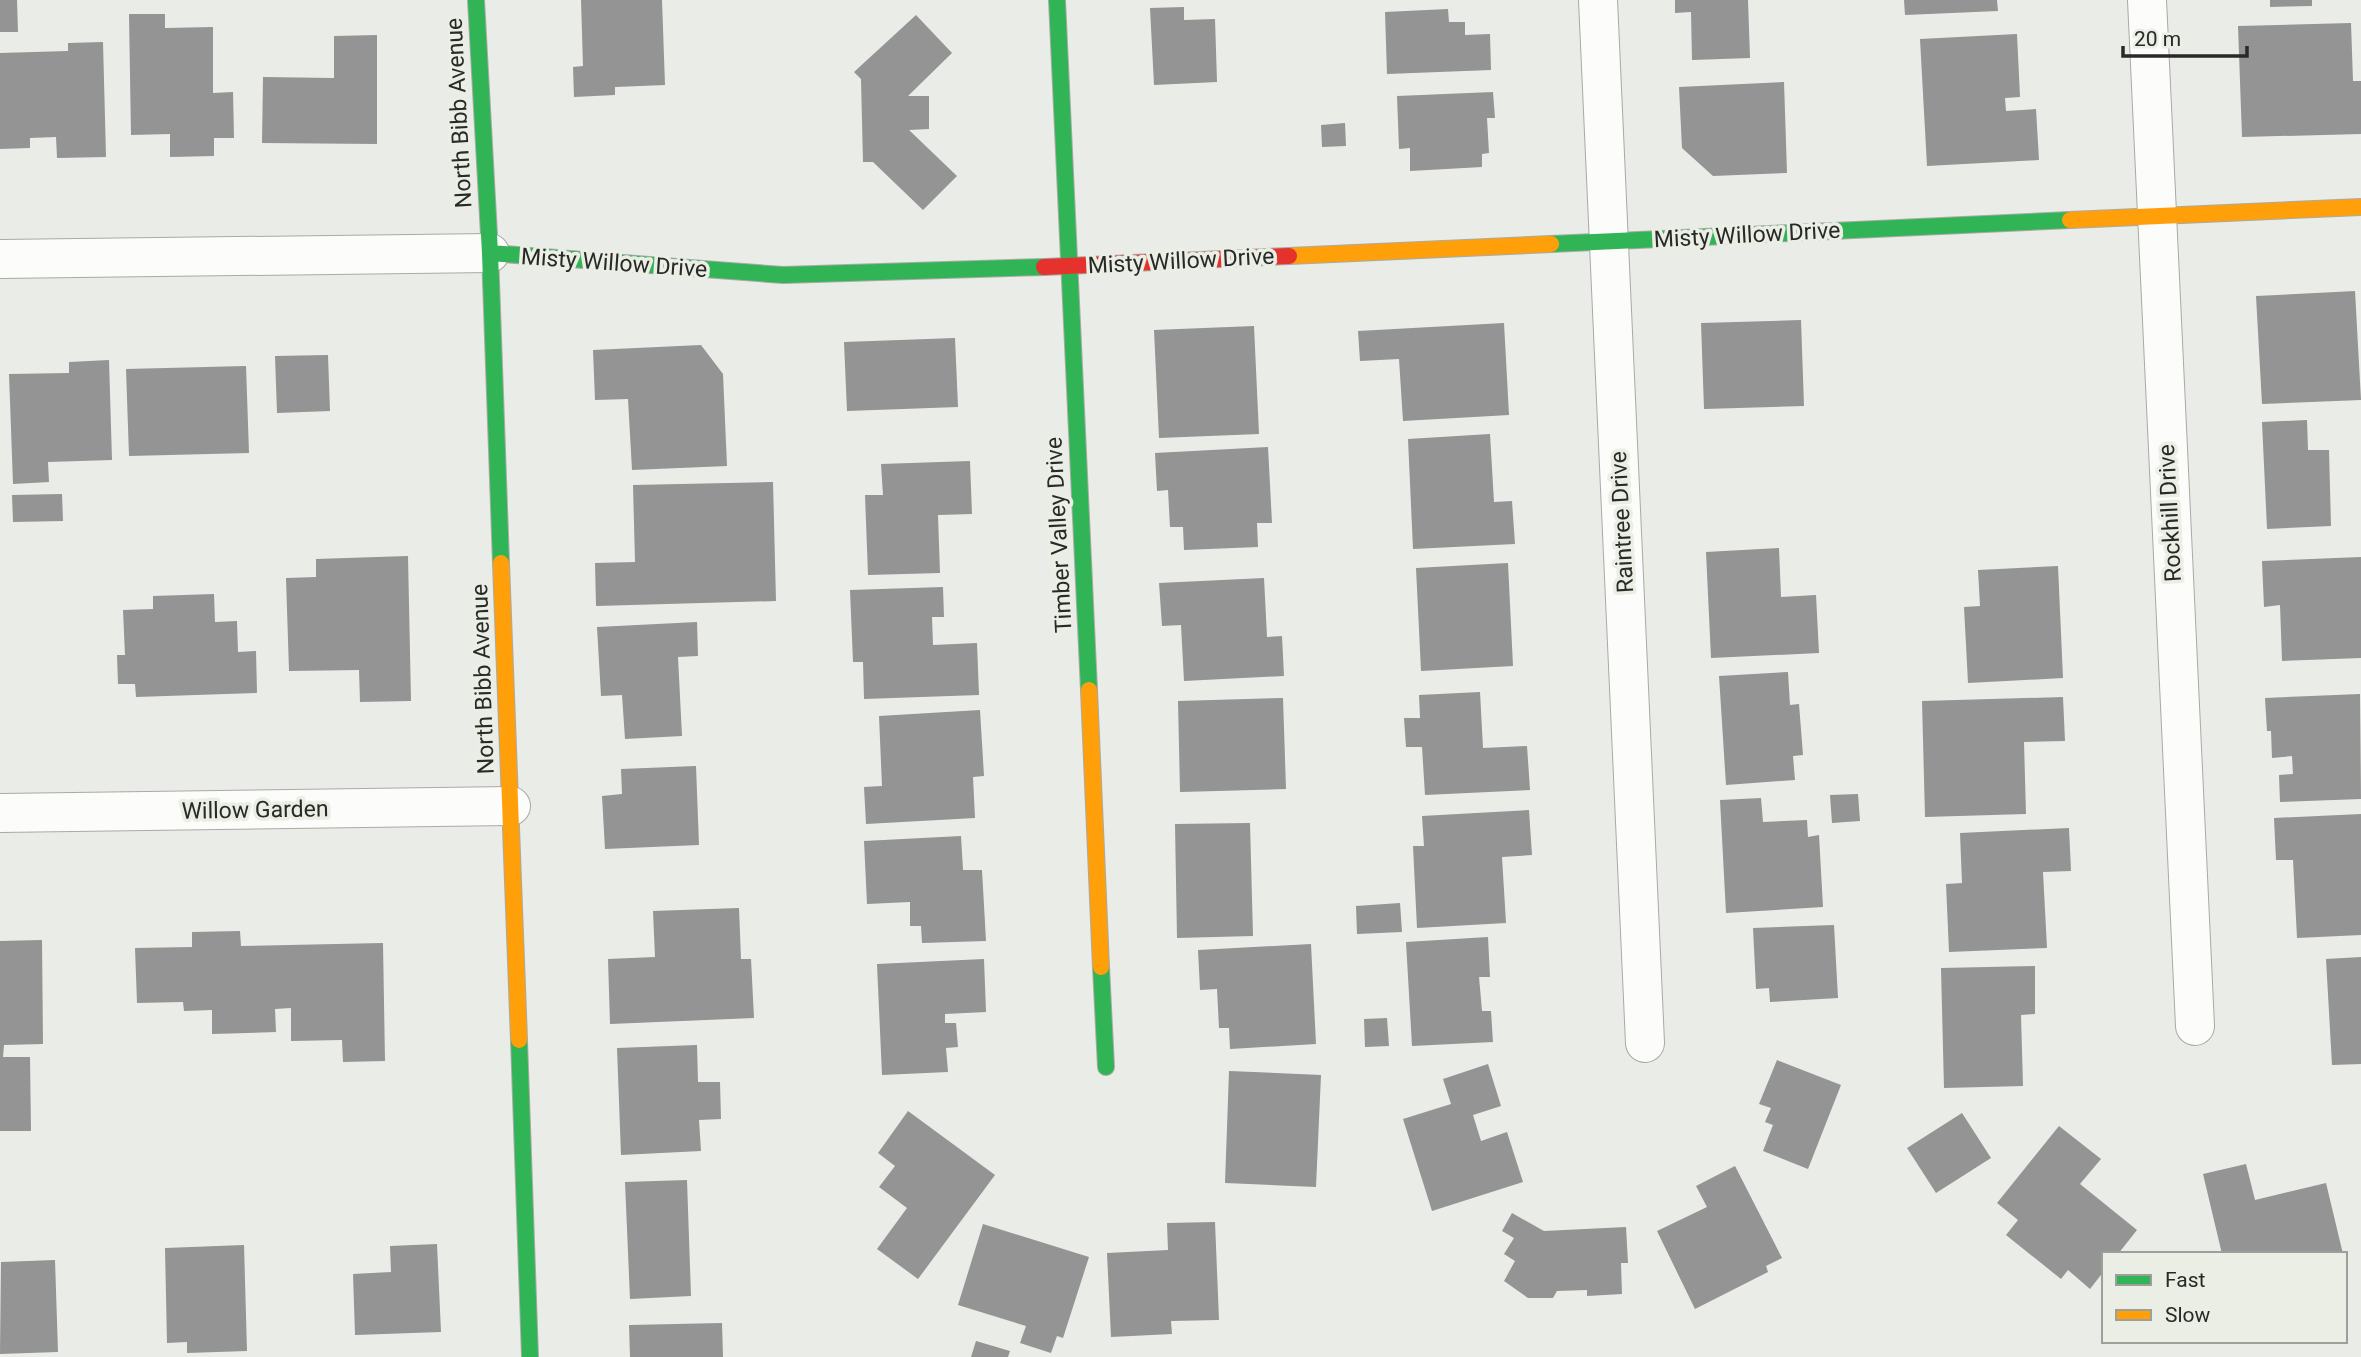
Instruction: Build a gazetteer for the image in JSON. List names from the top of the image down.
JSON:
{
  "streets": {
    "street": [
      "North Bibb Avenue",
      "Misty Willow Drive",
      "Rockhill Drive",
      "Raintree Drive",
      "Timber Valley Drive",
      "Willow Garden"
    ]
  },
  "crossings": [
    ["North Bibb Avenue", "Misty Willow Drive"],
    ["North Bibb Avenue", "Willow Garden"],
    ["Misty Willow Drive", "Rockhill Drive"],
    ["Misty Willow Drive", "Raintree Drive"],
    ["Misty Willow Drive", "Timber Valley Drive"]
  ],
  "legend": ["Fast", "Slow"],
  "scale_bar": "20 m"
}
